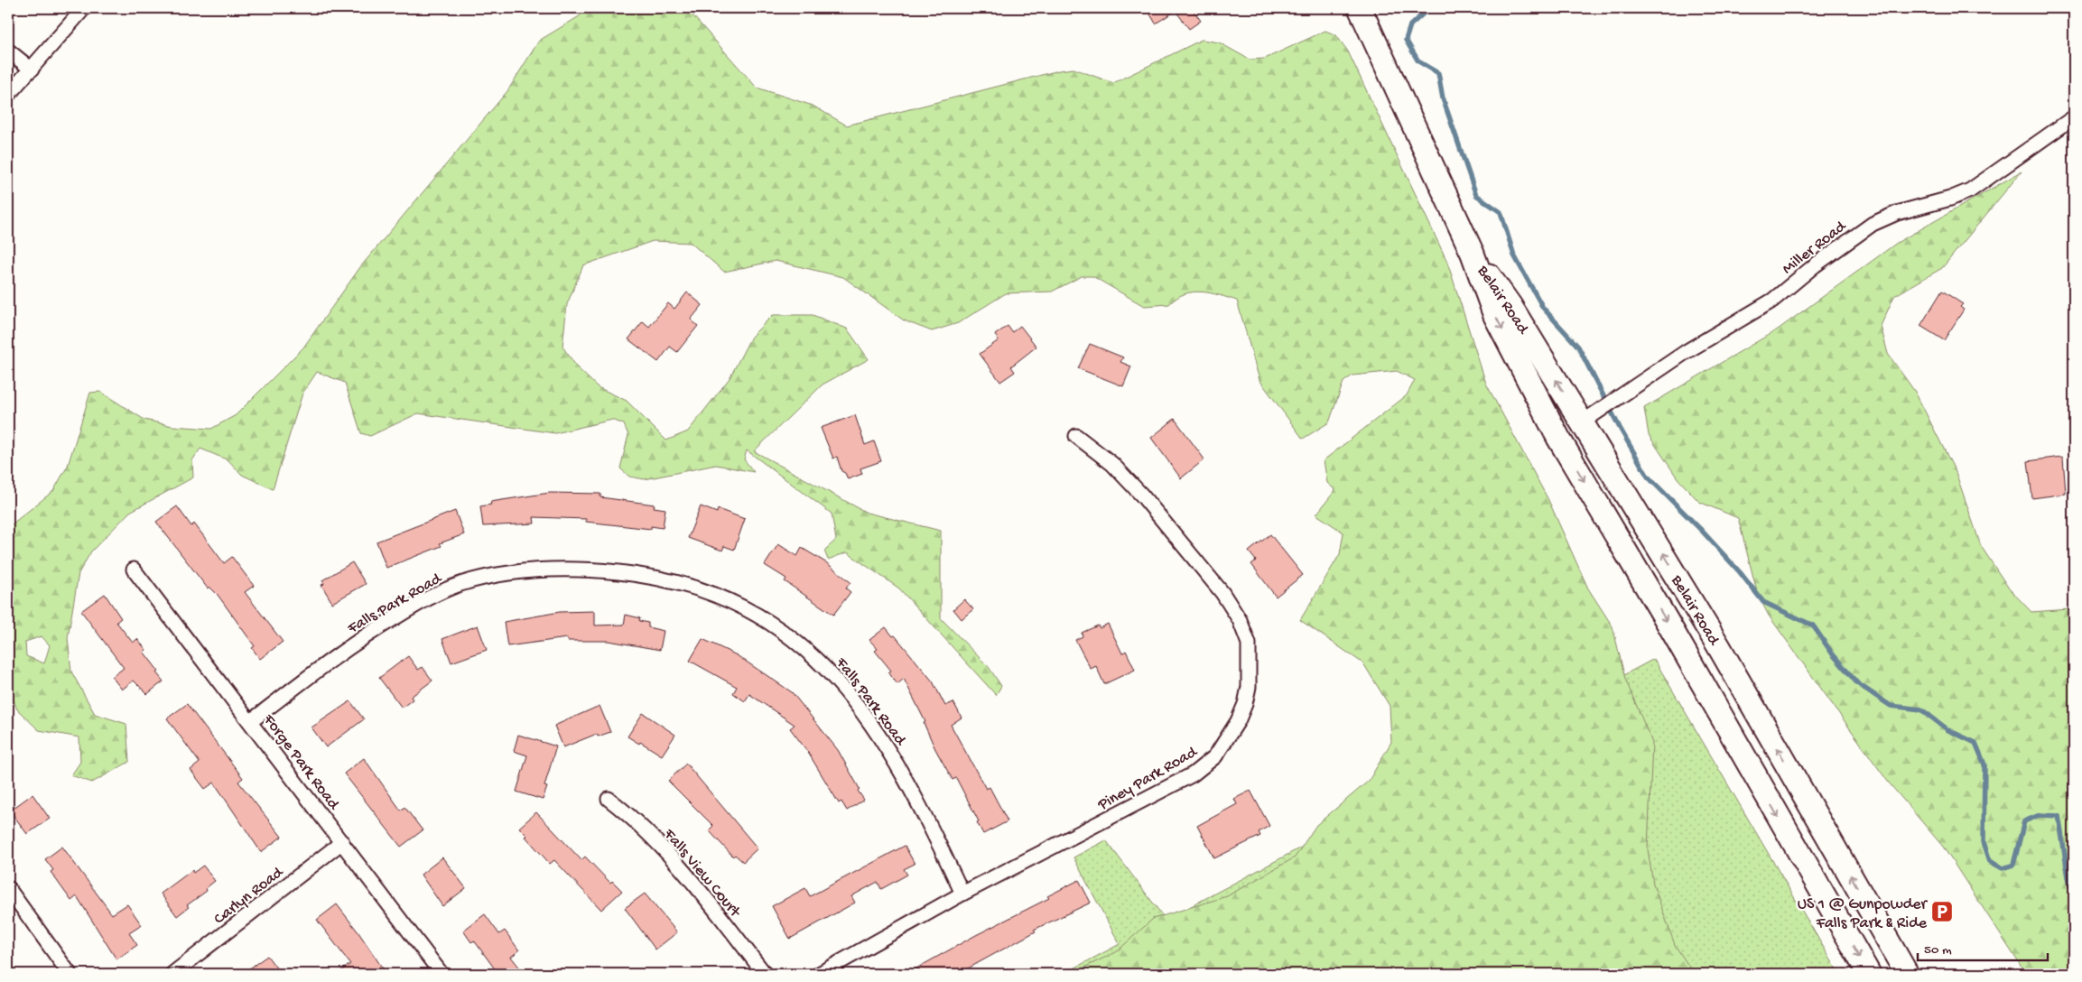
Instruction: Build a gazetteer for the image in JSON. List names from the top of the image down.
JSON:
{
  "streets": {
    "highway": ["Belair Road"],
    "street": [
      "Miller Road",
      "Falls Park Road",
      "Forge Park Road",
      "Piney Park Road",
      "Falls View Court",
      "Carlyn Road"
    ]
  },
  "crossings": [
    ["Miller Road", "Belair Road"],
    ["Falls Park Road", "Forge Park Road"],
    ["Falls Park Road", "Piney Park Road"],
    ["Forge Park Road", "Carlyn Road"]
  ],
  "places": {
    "parking": ["US 1 @ Gunpowder Falls Park & Ride"]
  },
  "scale_bar": "50 m"
}
